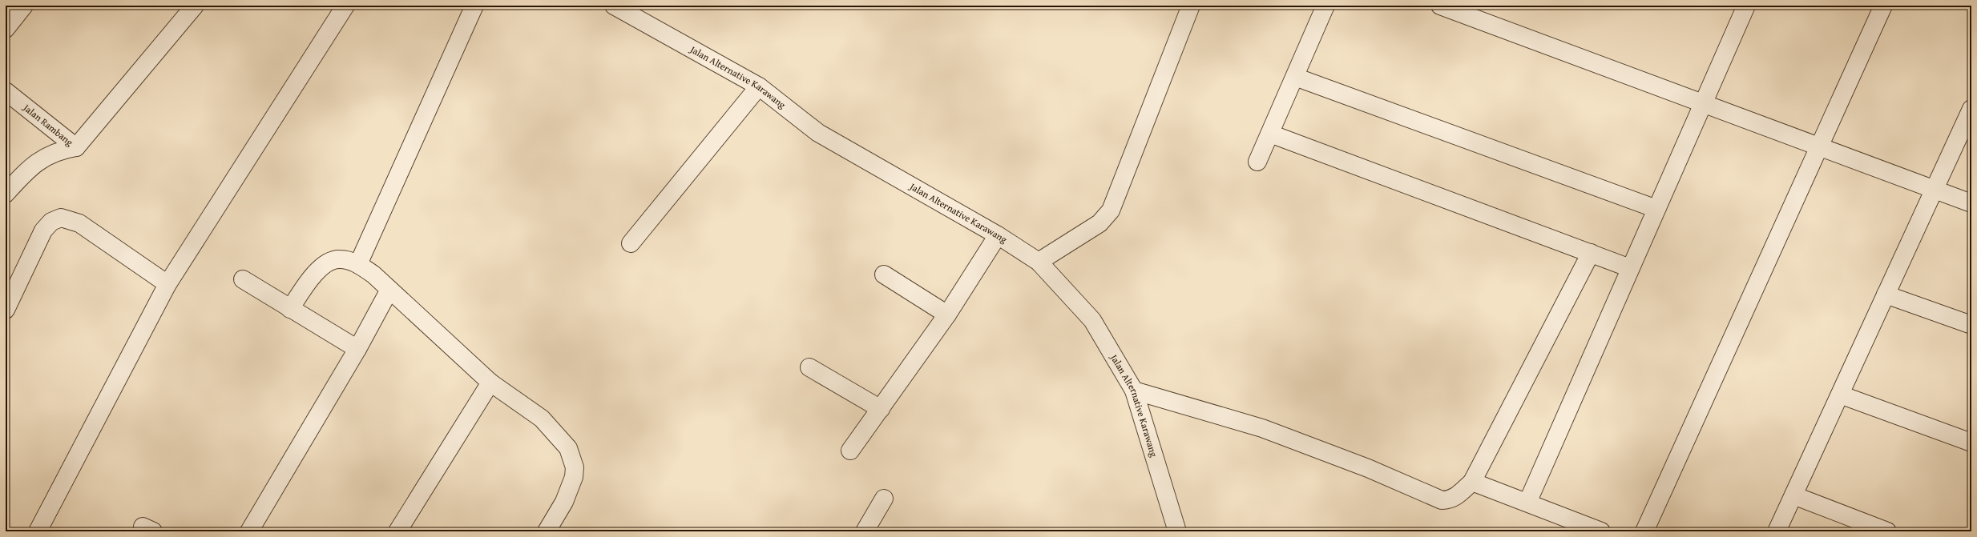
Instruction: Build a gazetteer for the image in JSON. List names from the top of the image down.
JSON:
{
  "streets": {
    "street": ["Jalan Alternative Karawang", "Jalan Rambang"]
  }
}
